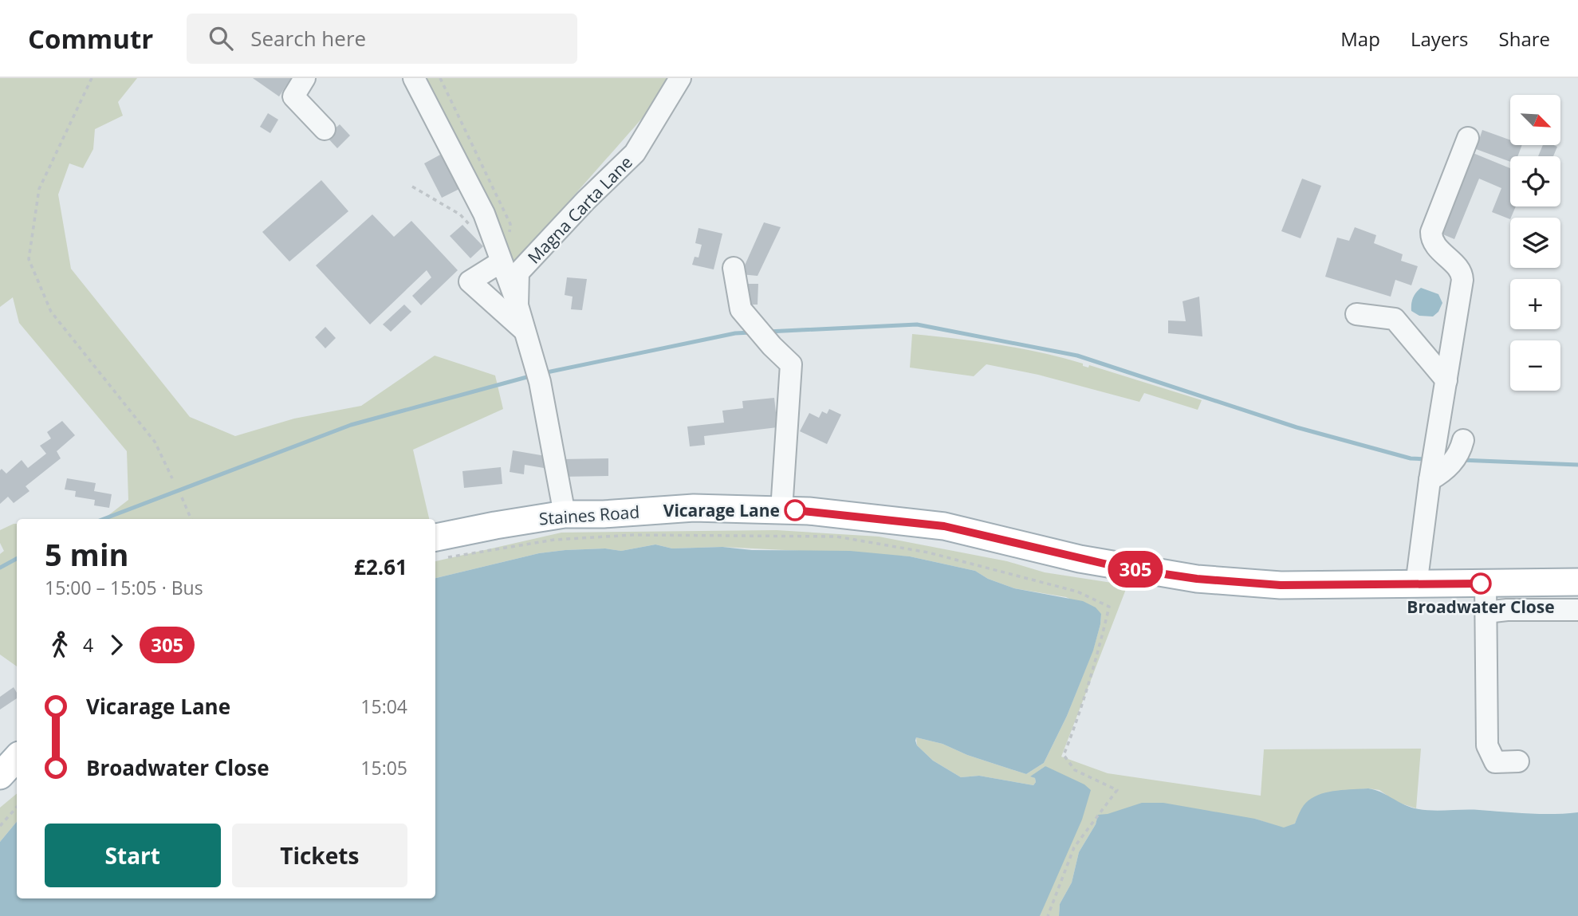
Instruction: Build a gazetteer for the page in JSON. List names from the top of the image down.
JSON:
{
  "streets": {
    "main road": ["Staines Road"],
    "street": ["Magna Carta Lane"]
  },
  "crossings": [
    ["Magna Carta Lane", "Staines Road"]
  ],
  "places": ["Vicarage Lane", "Broadwater Close"],
  "lines": ["bus line 305"],
  "north": "bottom right",
  "page": {
    "header": "Commutr",
    "search": "Search here",
    "nav": ["Map", "Layers", "Share"],
    "on_map": "305",
    "map_buttons": ["+", "−"],
    "heading": ["5 min", "15:00 – 15:05 · Bus", "£2.61"],
    "legs": ["4", "305"],
    "list": [
      {
        "name": "Vicarage Lane",
        "value": "15:04"
      },
      {
        "name": "Broadwater Close",
        "value": "15:05"
      }
    ],
    "buttons": ["Start", "Tickets"]
  }
}
